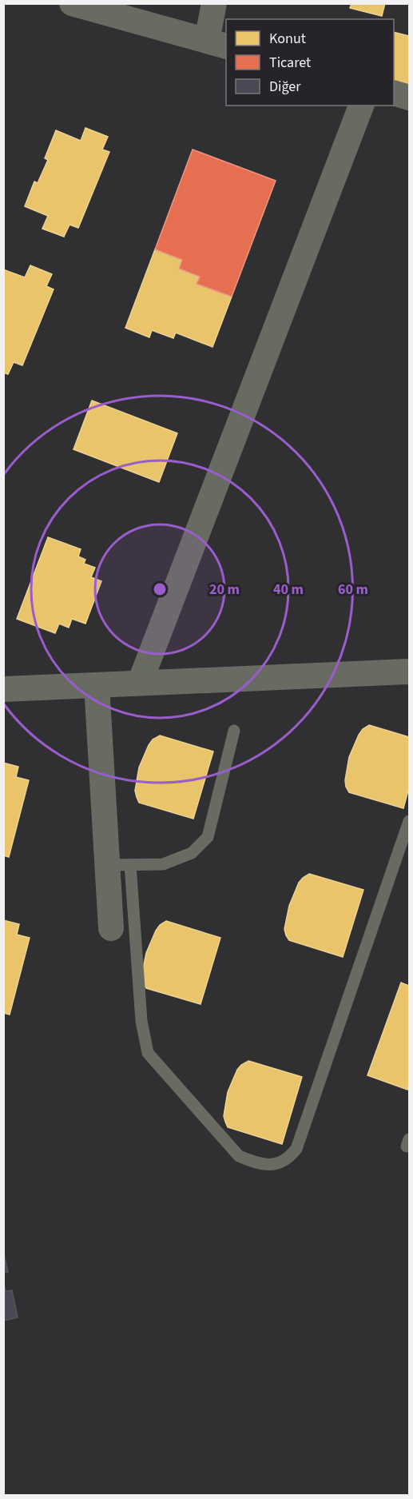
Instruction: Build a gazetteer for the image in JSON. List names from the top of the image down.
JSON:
{
  "legend": ["Konut", "Ticaret", "Diğer"],
  "rings": ["20 m", "40 m", "60 m"]
}
